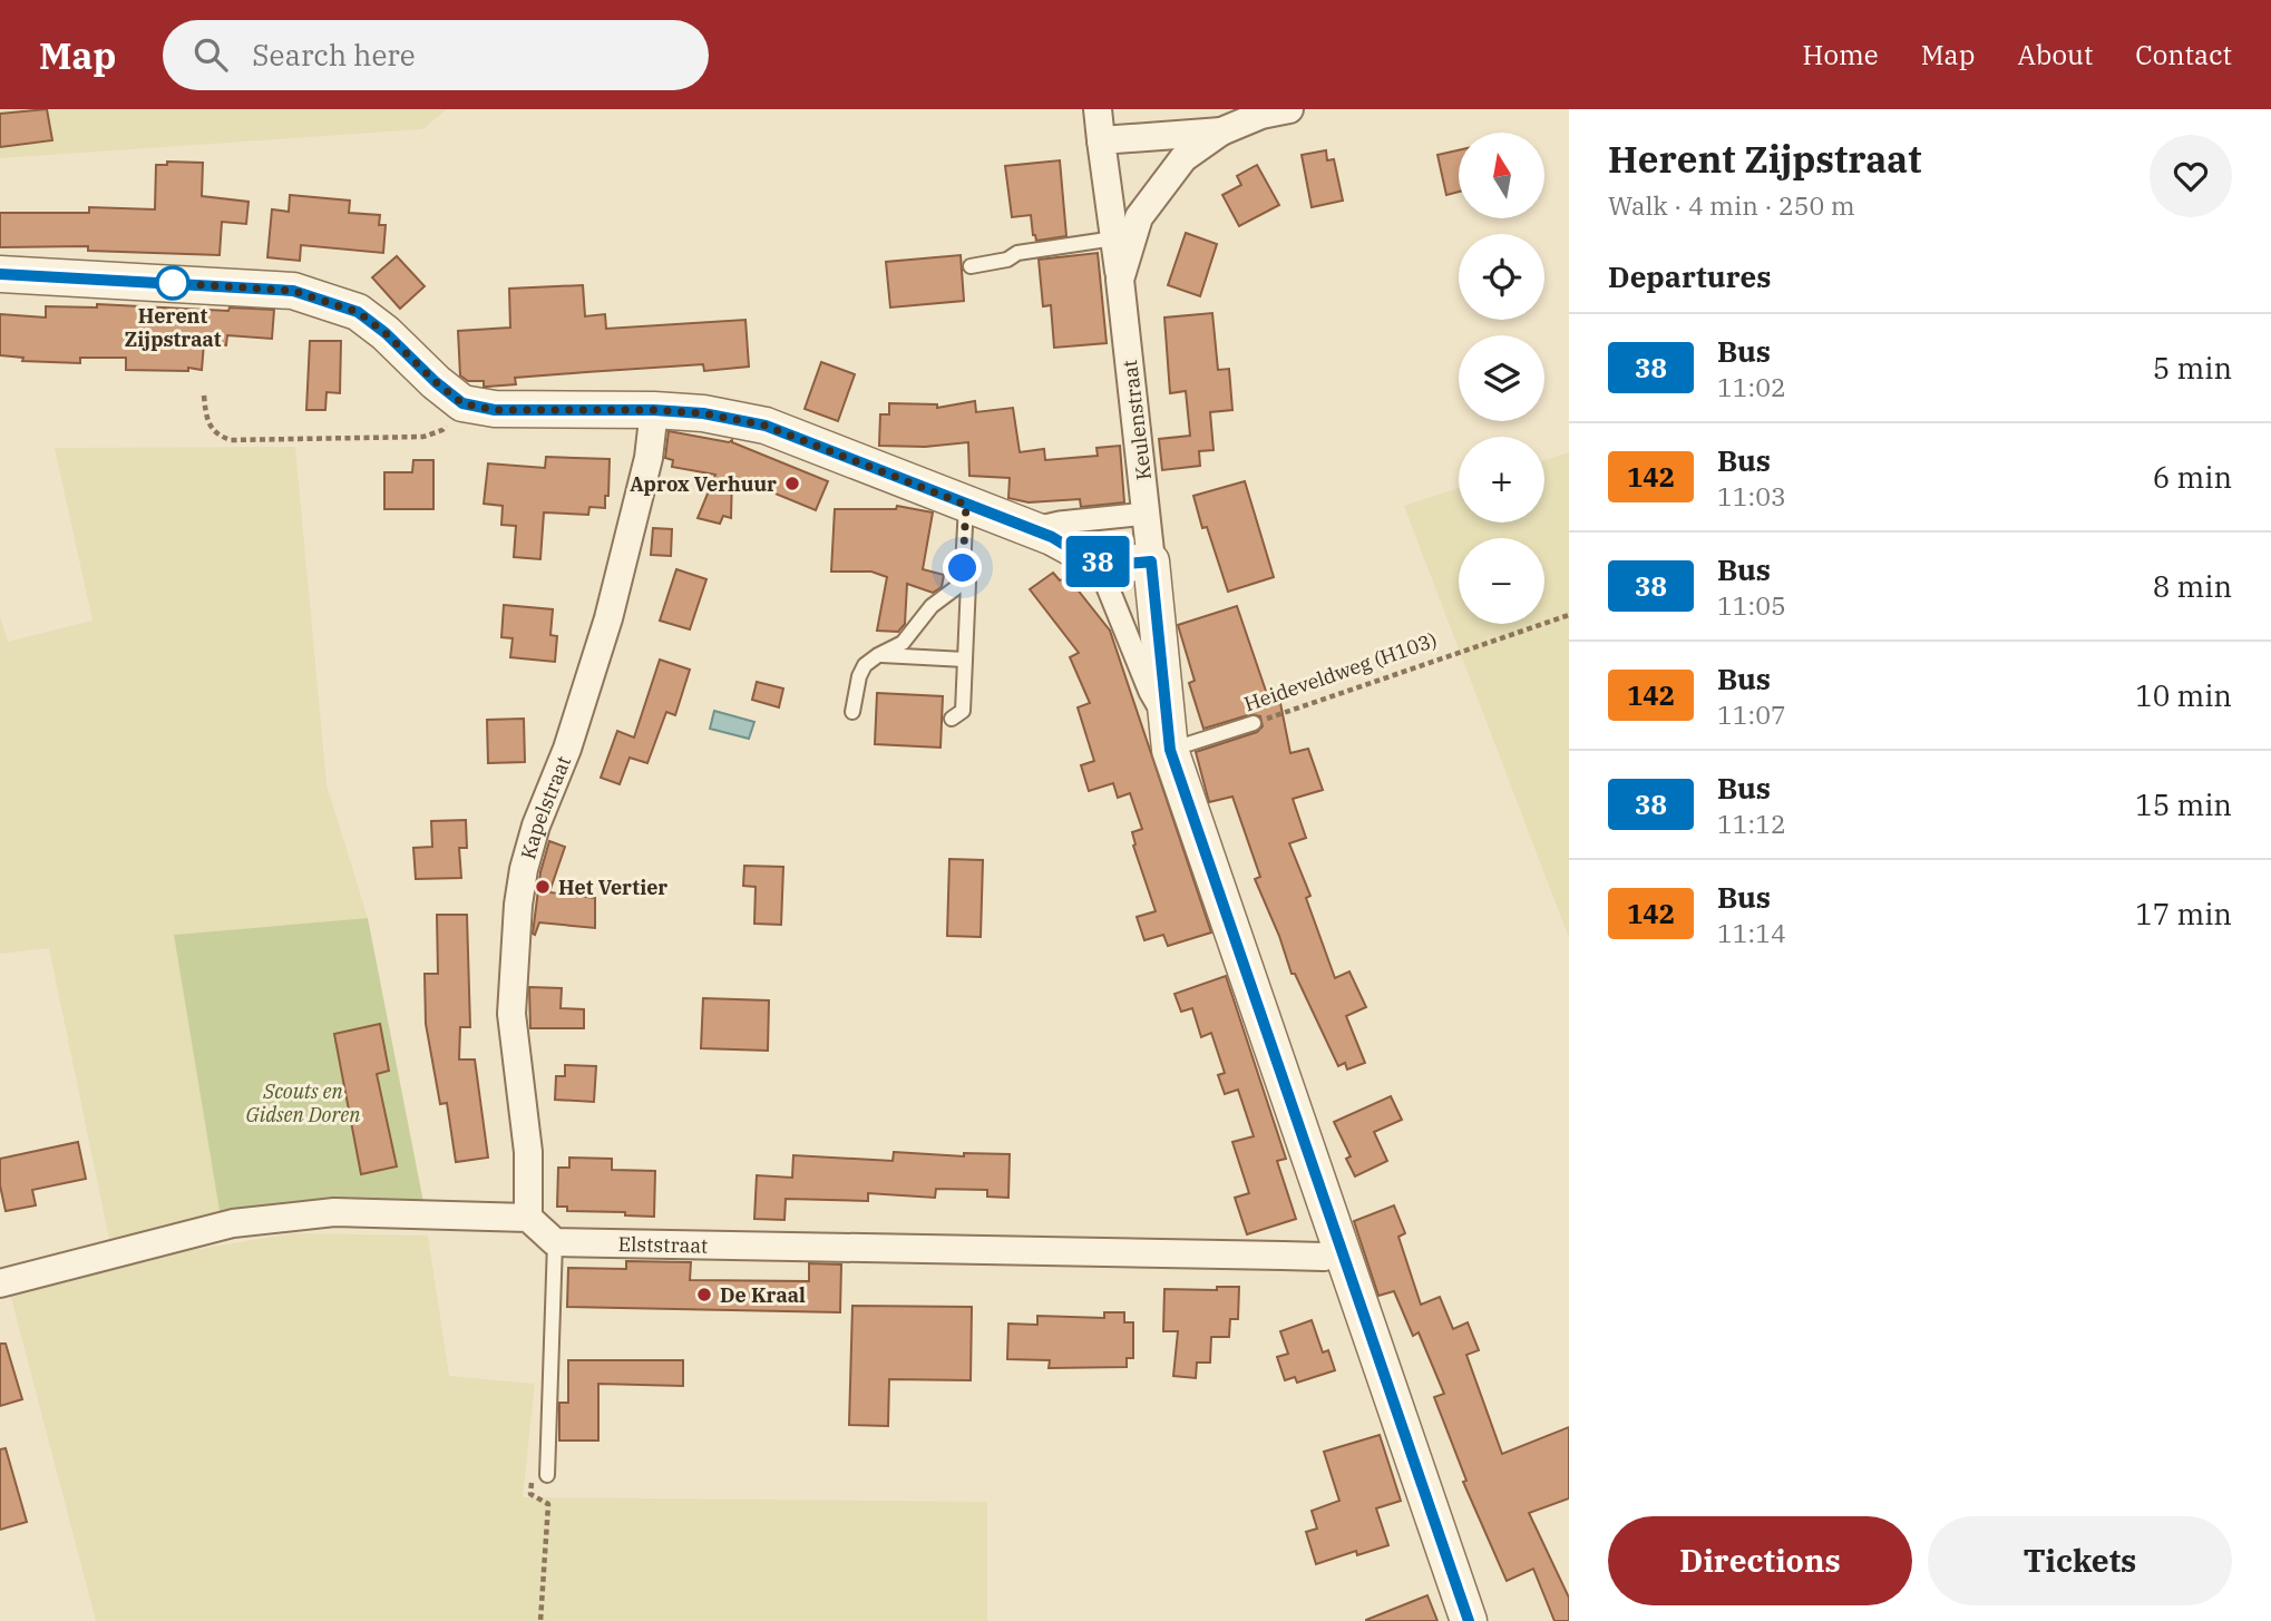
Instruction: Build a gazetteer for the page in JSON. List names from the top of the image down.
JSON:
{
  "streets": {
    "street": ["Keulenstraat", "Kapelstraat", "Elststraat"],
    "lane": ["Heideveldweg (H103)"]
  },
  "parks": ["Scouts en Gidsen Doren"],
  "places": [
    "Herent Zijpstraat",
    "Aprox Verhuur",
    "Het Vertier",
    "De Kraal"
  ],
  "lines": ["bus line 38"],
  "north": "top",
  "page": {
    "header": "Map",
    "search": "Search here",
    "nav": [
      "Home",
      "Map",
      "About",
      "Contact"
    ],
    "on_map": "38",
    "heading": [
      ["Herent Zijpstraat", "Walk · 4 min · 250 m"],
      "Departures"
    ],
    "map_buttons": ["+", "−"],
    "list": [
      {
        "mark": "38",
        "name": "Bus",
        "note": "11:02",
        "value": "5 min"
      },
      {
        "mark": "142",
        "name": "Bus",
        "note": "11:03",
        "value": "6 min"
      },
      {
        "mark": "38",
        "name": "Bus",
        "note": "11:05",
        "value": "8 min"
      },
      {
        "mark": "142",
        "name": "Bus",
        "note": "11:07",
        "value": "10 min"
      },
      {
        "mark": "38",
        "name": "Bus",
        "note": "11:12",
        "value": "15 min"
      },
      {
        "mark": "142",
        "name": "Bus",
        "note": "11:14",
        "value": "17 min"
      }
    ],
    "buttons": ["Directions", "Tickets"]
  }
}
